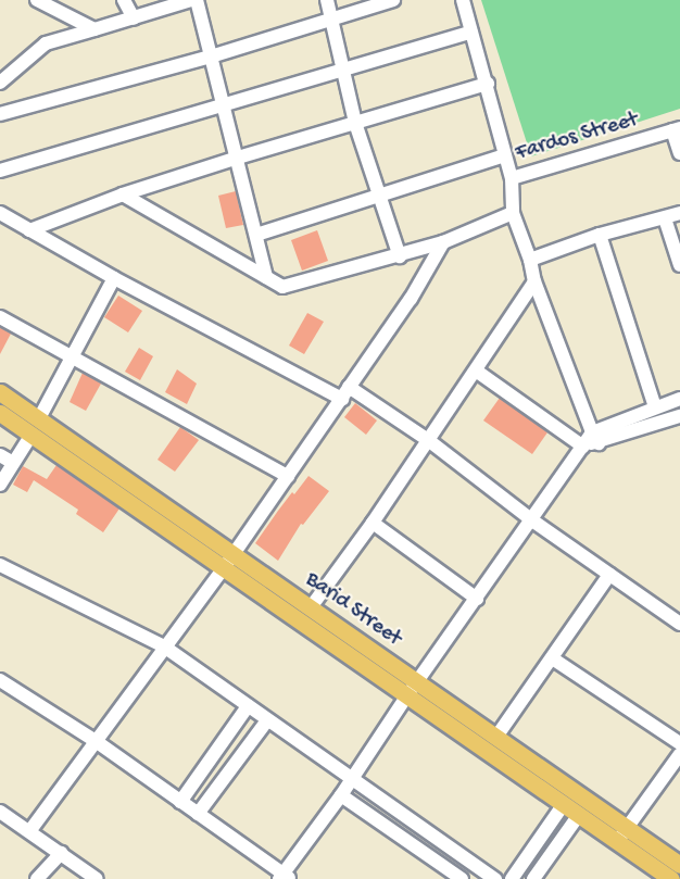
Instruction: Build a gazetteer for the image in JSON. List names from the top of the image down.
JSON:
{
  "streets": {
    "main road": ["Barid Street"],
    "street": ["Fardos Street"]
  }
}
